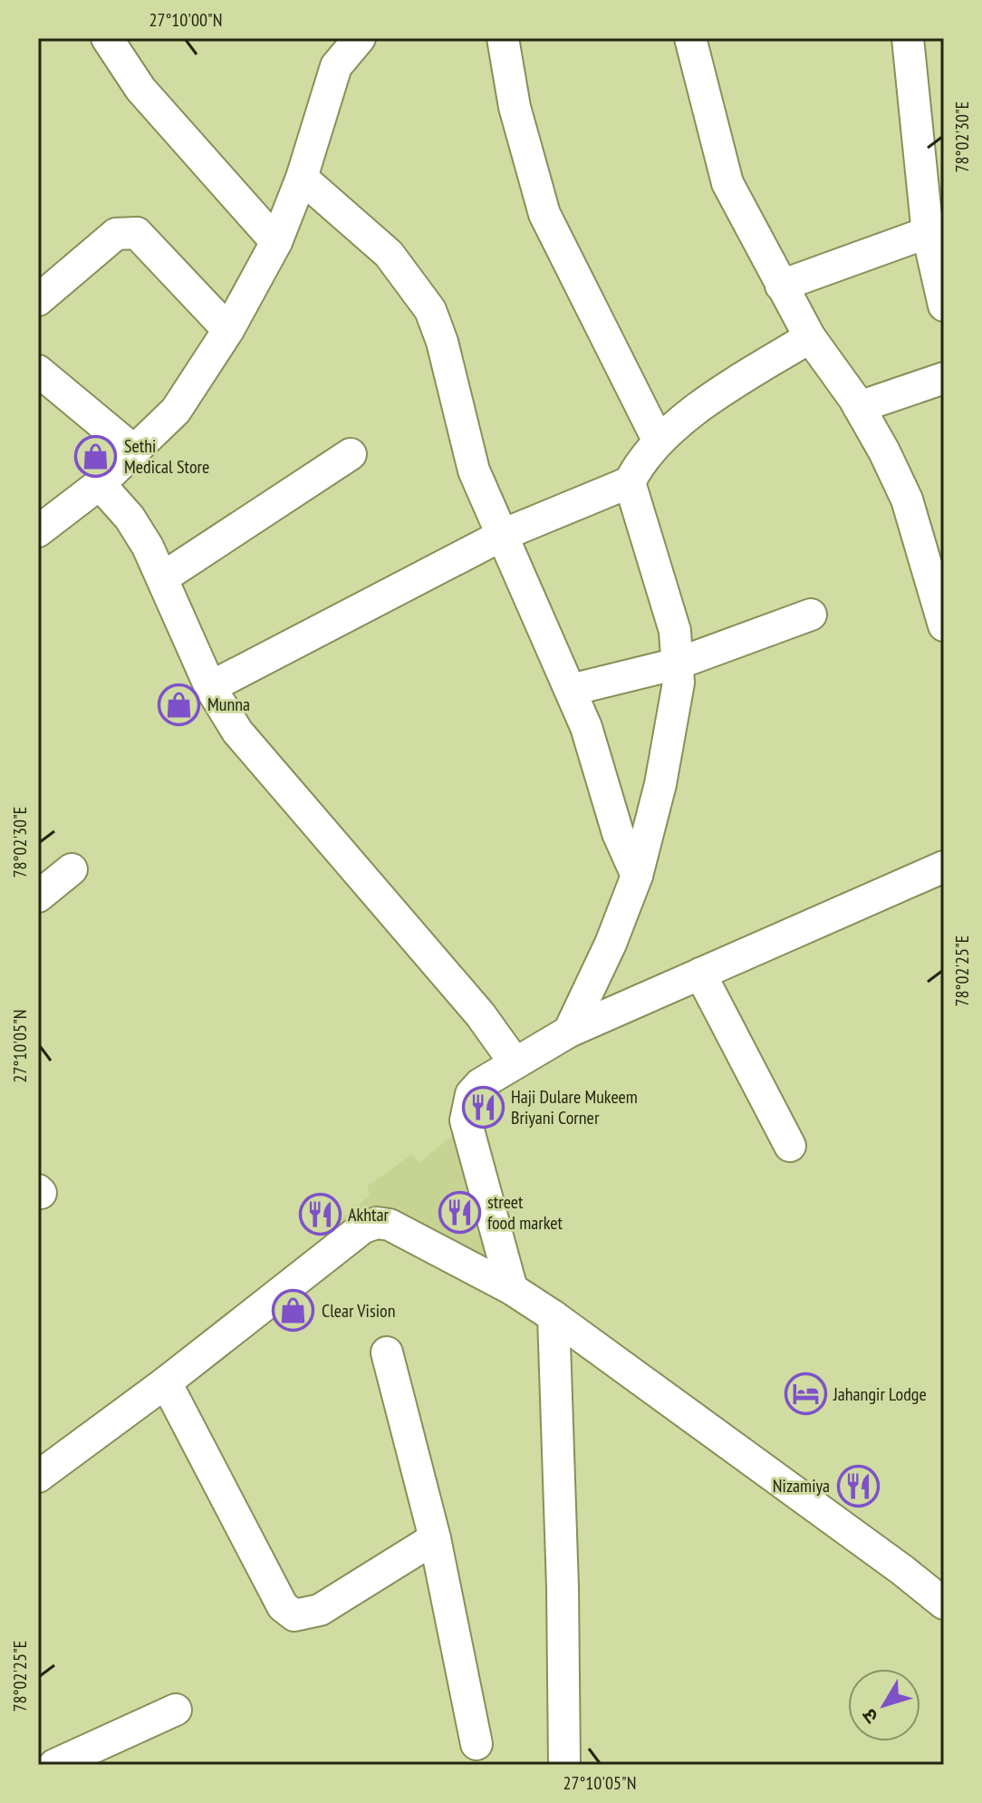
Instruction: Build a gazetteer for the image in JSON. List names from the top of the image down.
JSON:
{
  "places": {
    "shop": ["Sethi Medical Store", "Munna", "Clear Vision"],
    "restaurant": [
      "Haji Dulare Mukeem Briyani Corner",
      "street food market",
      "Akhtar",
      "Nizamiya"
    ],
    "hotel": ["Jahangir Lodge"]
  },
  "north": "bottom left",
  "coordinates": [
    "27°10'00\"N",
    "78°02'30\"E",
    "78°02'25\"E",
    "27°10'05\"N"
  ]
}
